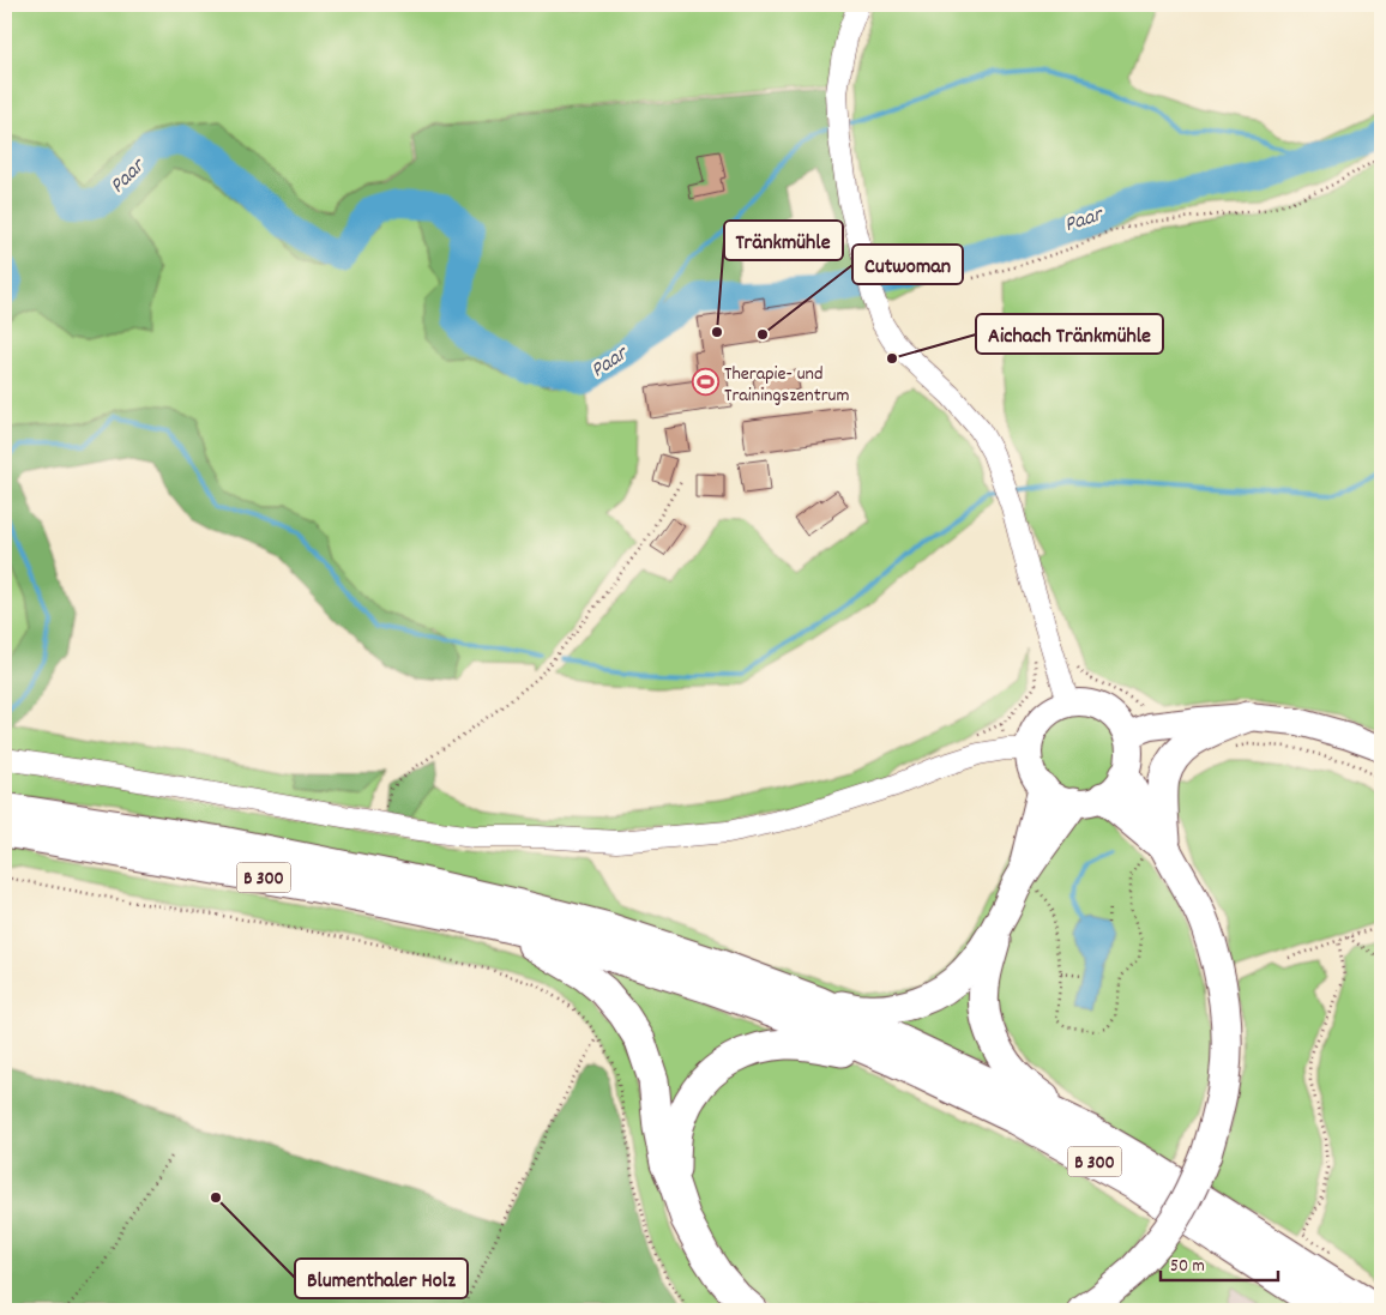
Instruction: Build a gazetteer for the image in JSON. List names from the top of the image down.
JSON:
{
  "streets": {
    "highway": ["B 300"]
  },
  "water": ["Paar"],
  "places": {
    "other": [
      "Tränkmühle",
      "Cutwoman",
      "Aichach Tränkmühle",
      "Blumenthaler Holz"
    ],
    "sports": ["Therapie- und Trainingszentrum"]
  },
  "scale_bar": "50 m"
}
